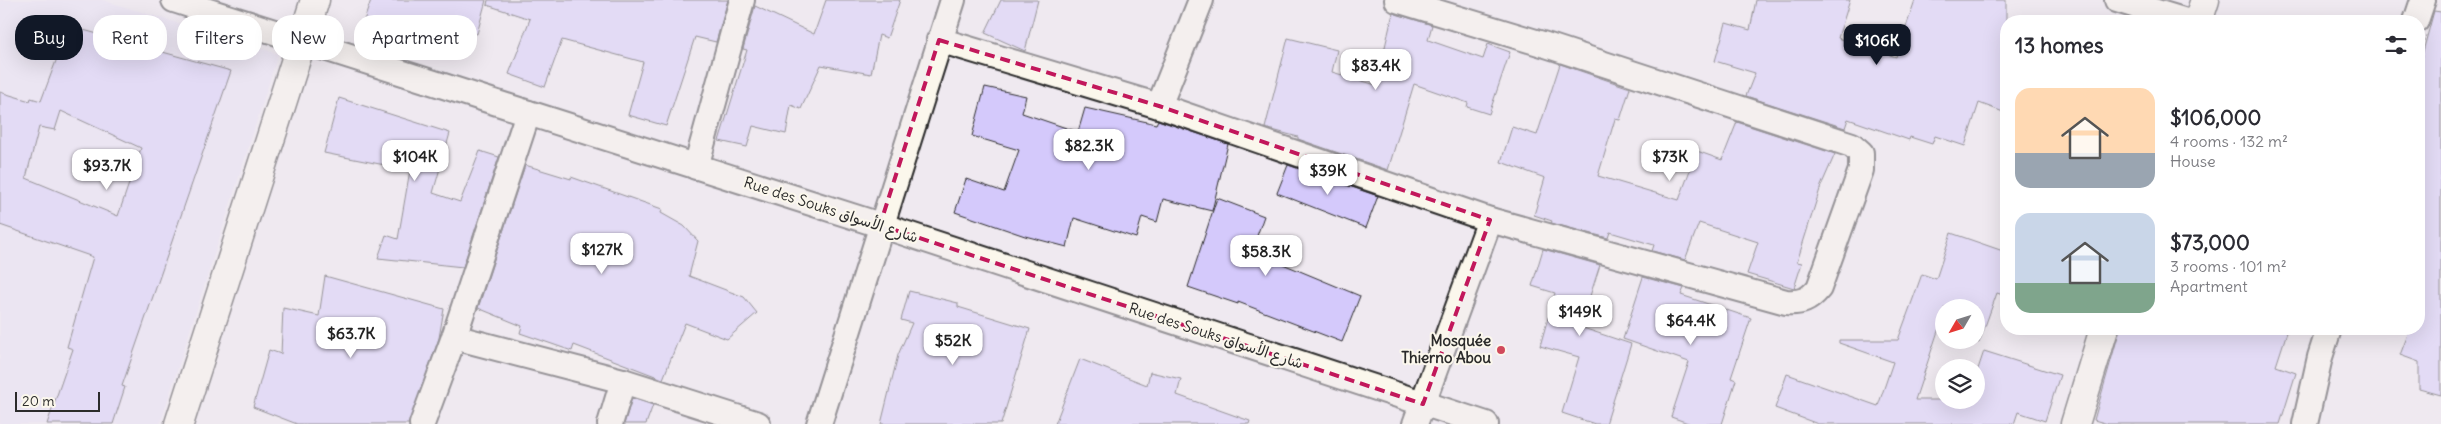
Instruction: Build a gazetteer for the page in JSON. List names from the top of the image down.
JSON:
{
  "streets": {
    "street": ["Rue des Souks شارع الأسواق"]
  },
  "places": ["Mosquée Thierno Abou"],
  "scale_bar": "20 m",
  "north": "bottom left",
  "page": {
    "chip": [
      "Buy",
      "Rent",
      "Filters",
      "New",
      "Apartment"
    ],
    "heading": "13 homes",
    "price": [
      "$106K",
      "$83.4K",
      "$82.3K",
      "$104K",
      "$73K",
      "$93.7K",
      "$39K",
      "$127K",
      "$58.3K",
      "$149K",
      "$64.4K",
      "$63.7K",
      "$52K"
    ],
    "list": [
      {
        "name": "$106,000",
        "note": "4 rooms · 132 m² · House"
      },
      {
        "name": "$73,000",
        "note": "3 rooms · 101 m² · Apartment"
      }
    ],
    "scale": "20 m"
  }
}
